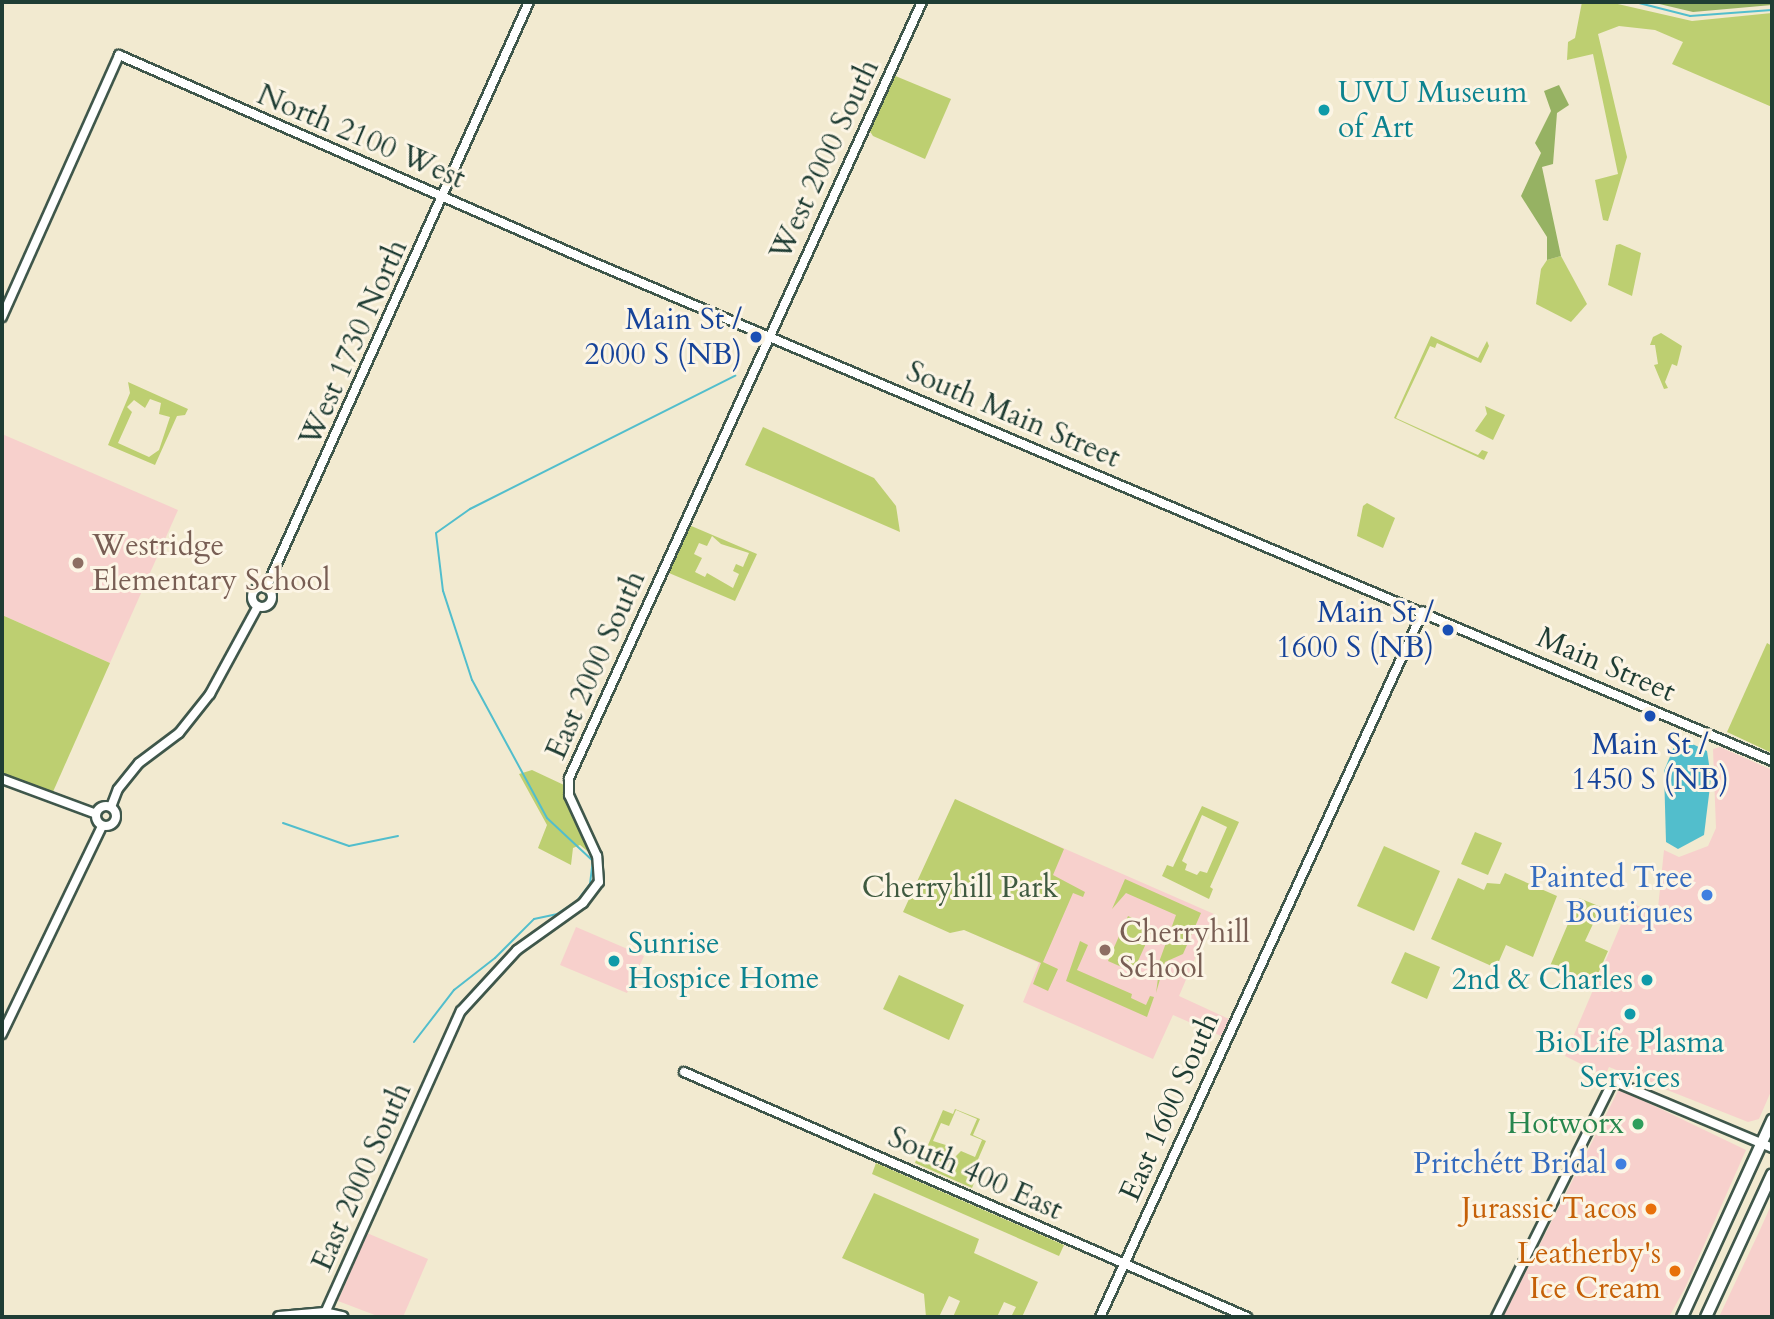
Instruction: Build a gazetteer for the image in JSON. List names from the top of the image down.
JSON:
{
  "streets": {
    "street": [
      "North 2100 West",
      "West 2000 South",
      "West 1730 North",
      "South Main Street",
      "East 2000 South",
      "Main Street",
      "East 1600 South",
      "South 400 East"
    ]
  },
  "crossings": [
    ["North 2100 West", "West 1730 North"],
    ["North 2100 West", "South Main Street"],
    ["West 2000 South", "South Main Street"],
    ["West 2000 South", "East 2000 South"],
    ["South Main Street", "East 2000 South"],
    ["South Main Street", "Main Street"],
    ["South Main Street", "East 1600 South"],
    ["Main Street", "East 1600 South"],
    ["East 1600 South", "South 400 East"]
  ],
  "parks": ["Cherryhill Park"],
  "places": [
    "UVU Museum of Art",
    "Main St / 2000 S (NB)",
    "Westridge Elementary School",
    "Main St / 1600 S (NB)",
    "Main St / 1450 S (NB)",
    "Painted Tree Boutiques",
    "Cherryhill School",
    "Sunrise Hospice Home",
    "2nd & Charles",
    "BioLife Plasma Services",
    "Hotworx",
    "Pritchétt Bridal",
    "Jurassic Tacos",
    "Leatherby's Ice Cream"
  ]
}
